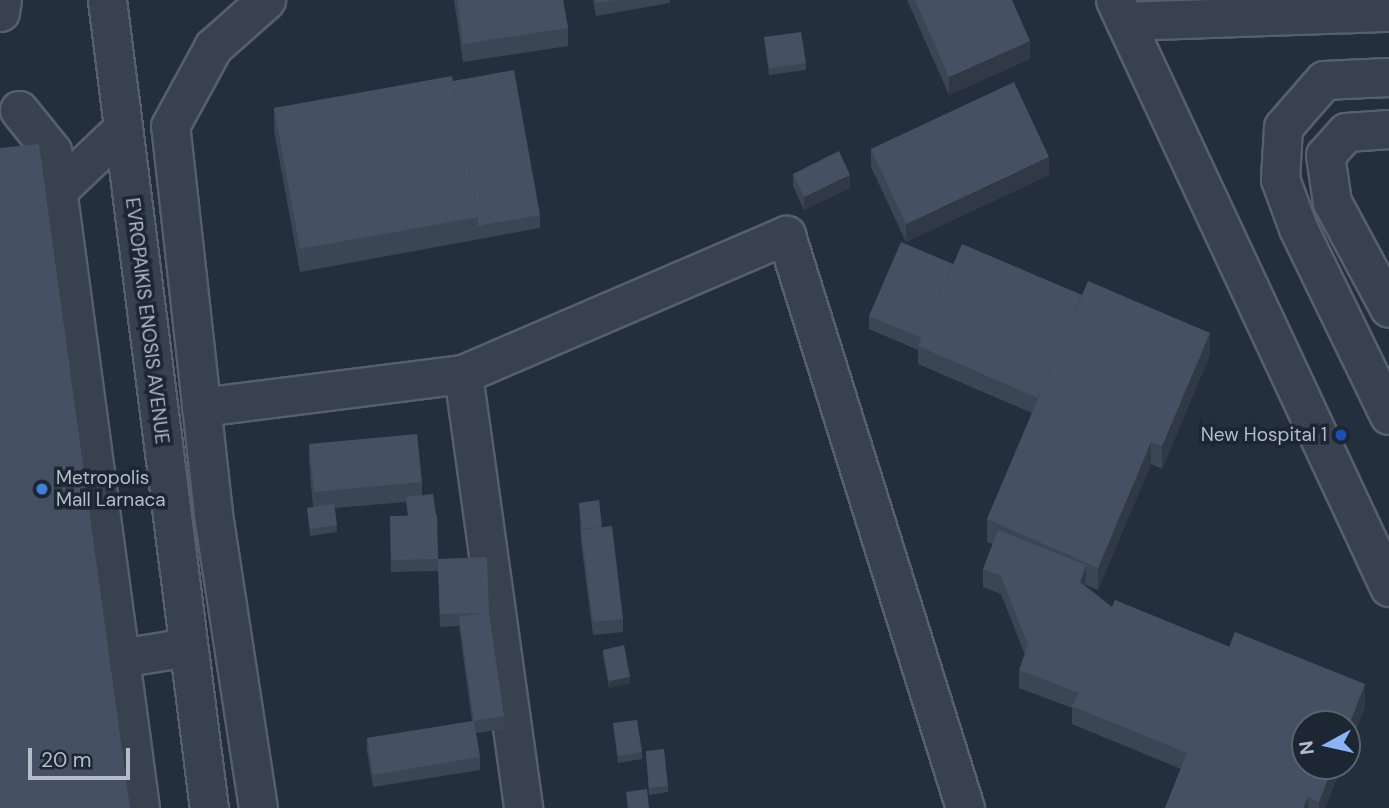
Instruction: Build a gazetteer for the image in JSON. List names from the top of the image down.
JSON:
{
  "streets": {
    "street": ["EVROPAIKIS ENOSIS AVENUE"]
  },
  "places": ["New Hospital 1", "Metropolis Mall Larnaca"],
  "scale_bar": "20 m",
  "north": "left"
}
